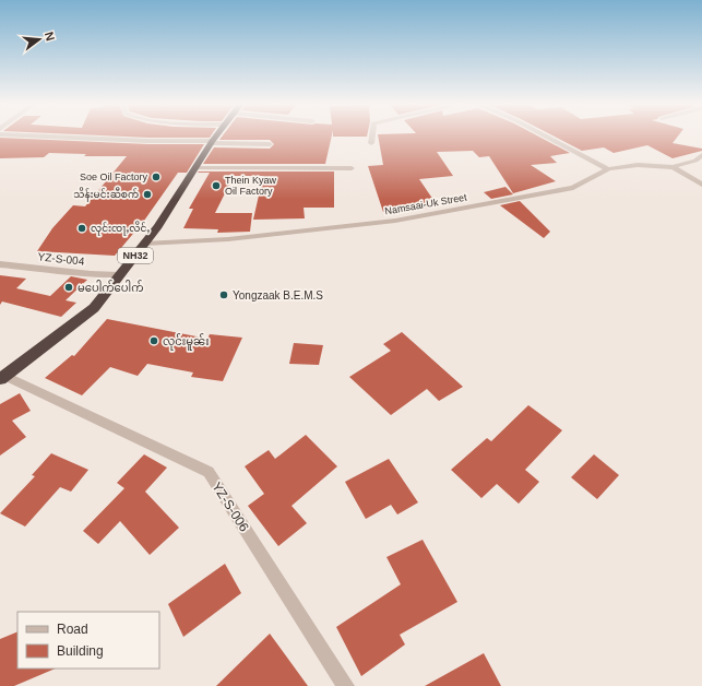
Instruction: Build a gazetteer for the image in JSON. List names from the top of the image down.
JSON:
{
  "streets": {
    "highway": ["NH32"],
    "street": ["Namsaai-Uk Street", "YZ-S-004", "YZ-S-006"]
  },
  "crossings": [
    ["Namsaai-Uk Street", "NH32"],
    ["NH32", "YZ-S-004"],
    ["NH32", "YZ-S-006"]
  ],
  "places": [
    "Soe Oil Factory",
    "Thein Kyaw Oil Factory",
    "သိန်းမင်းဆီစက်",
    "လုင်းၸႃႇလိင်ႇ",
    "မပေါက်ပေါက်",
    "Yongzaak B.E.M.S",
    "လုင်းမူၼ်း"
  ],
  "legend": ["Road", "Building"],
  "north": "right"
}
